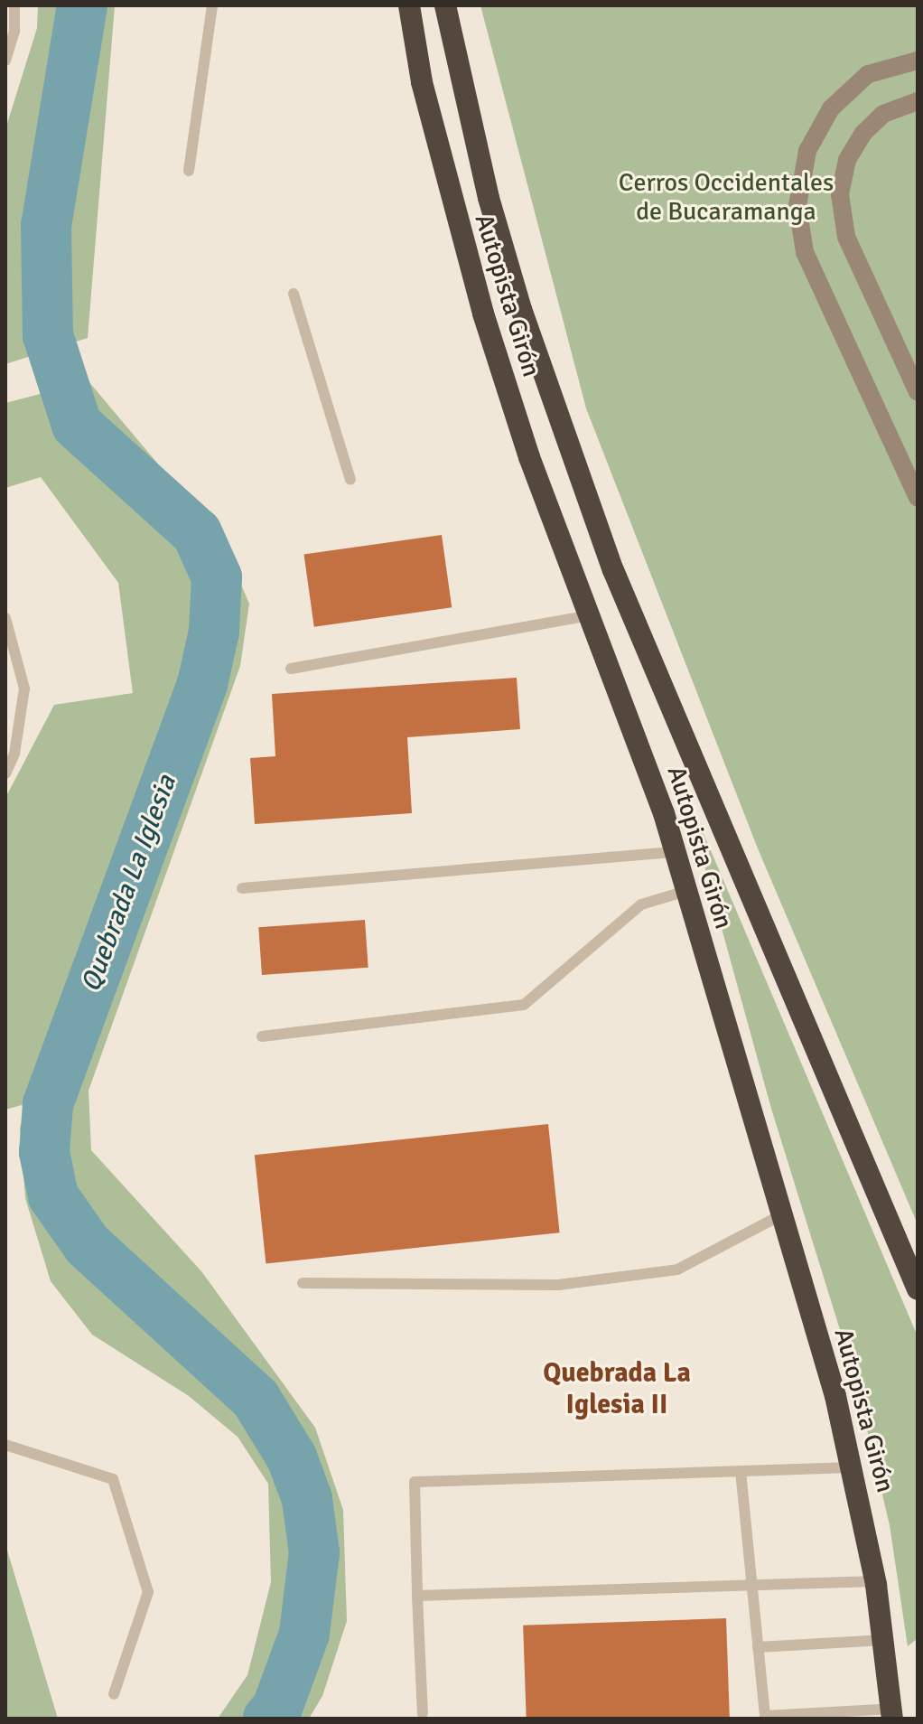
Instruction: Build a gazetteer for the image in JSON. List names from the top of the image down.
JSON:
{
  "streets": {
    "highway": ["Autopista Girón"]
  },
  "districts": ["Quebrada La Iglesia II"],
  "water": ["Quebrada La Iglesia"],
  "parks": ["Cerros Occidentales de Bucaramanga"]
}
